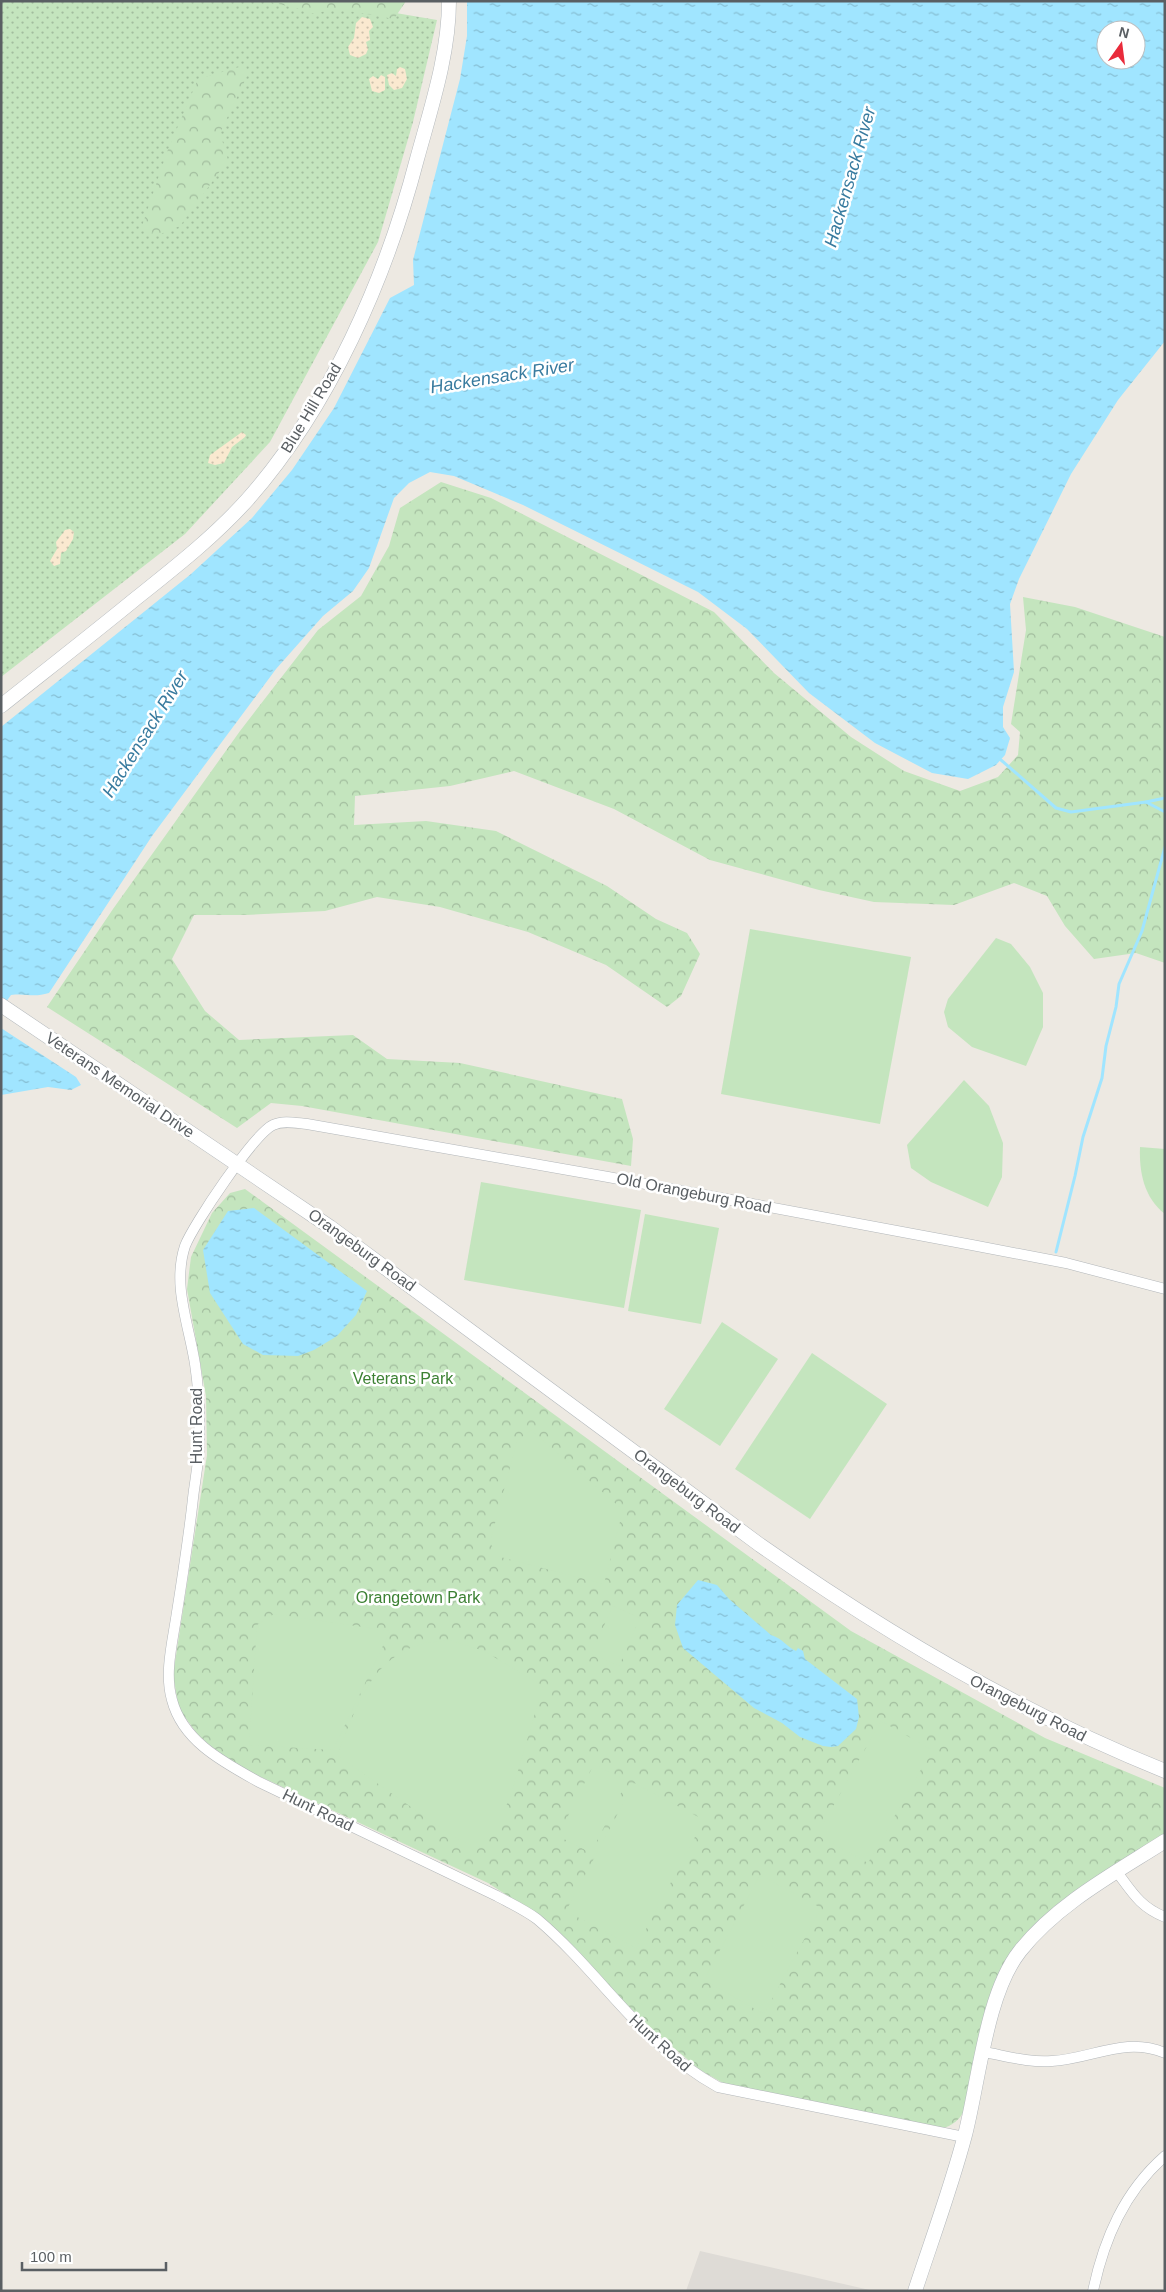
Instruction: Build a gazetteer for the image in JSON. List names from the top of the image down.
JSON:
{
  "streets": {
    "street": [
      "Blue Hill Road",
      "Veterans Memorial Drive",
      "Old Orangeburg Road",
      "Orangeburg Road",
      "Hunt Road"
    ]
  },
  "crossings": [
    ["Veterans Memorial Drive", "Old Orangeburg Road"],
    ["Veterans Memorial Drive", "Orangeburg Road"],
    ["Veterans Memorial Drive", "Hunt Road"],
    ["Old Orangeburg Road", "Orangeburg Road"],
    ["Old Orangeburg Road", "Hunt Road"],
    ["Orangeburg Road", "Hunt Road"]
  ],
  "water": ["Hackensack River"],
  "parks": ["Veterans Park", "Orangetown Park"],
  "scale_bar": "100 m",
  "north": "top"
}
